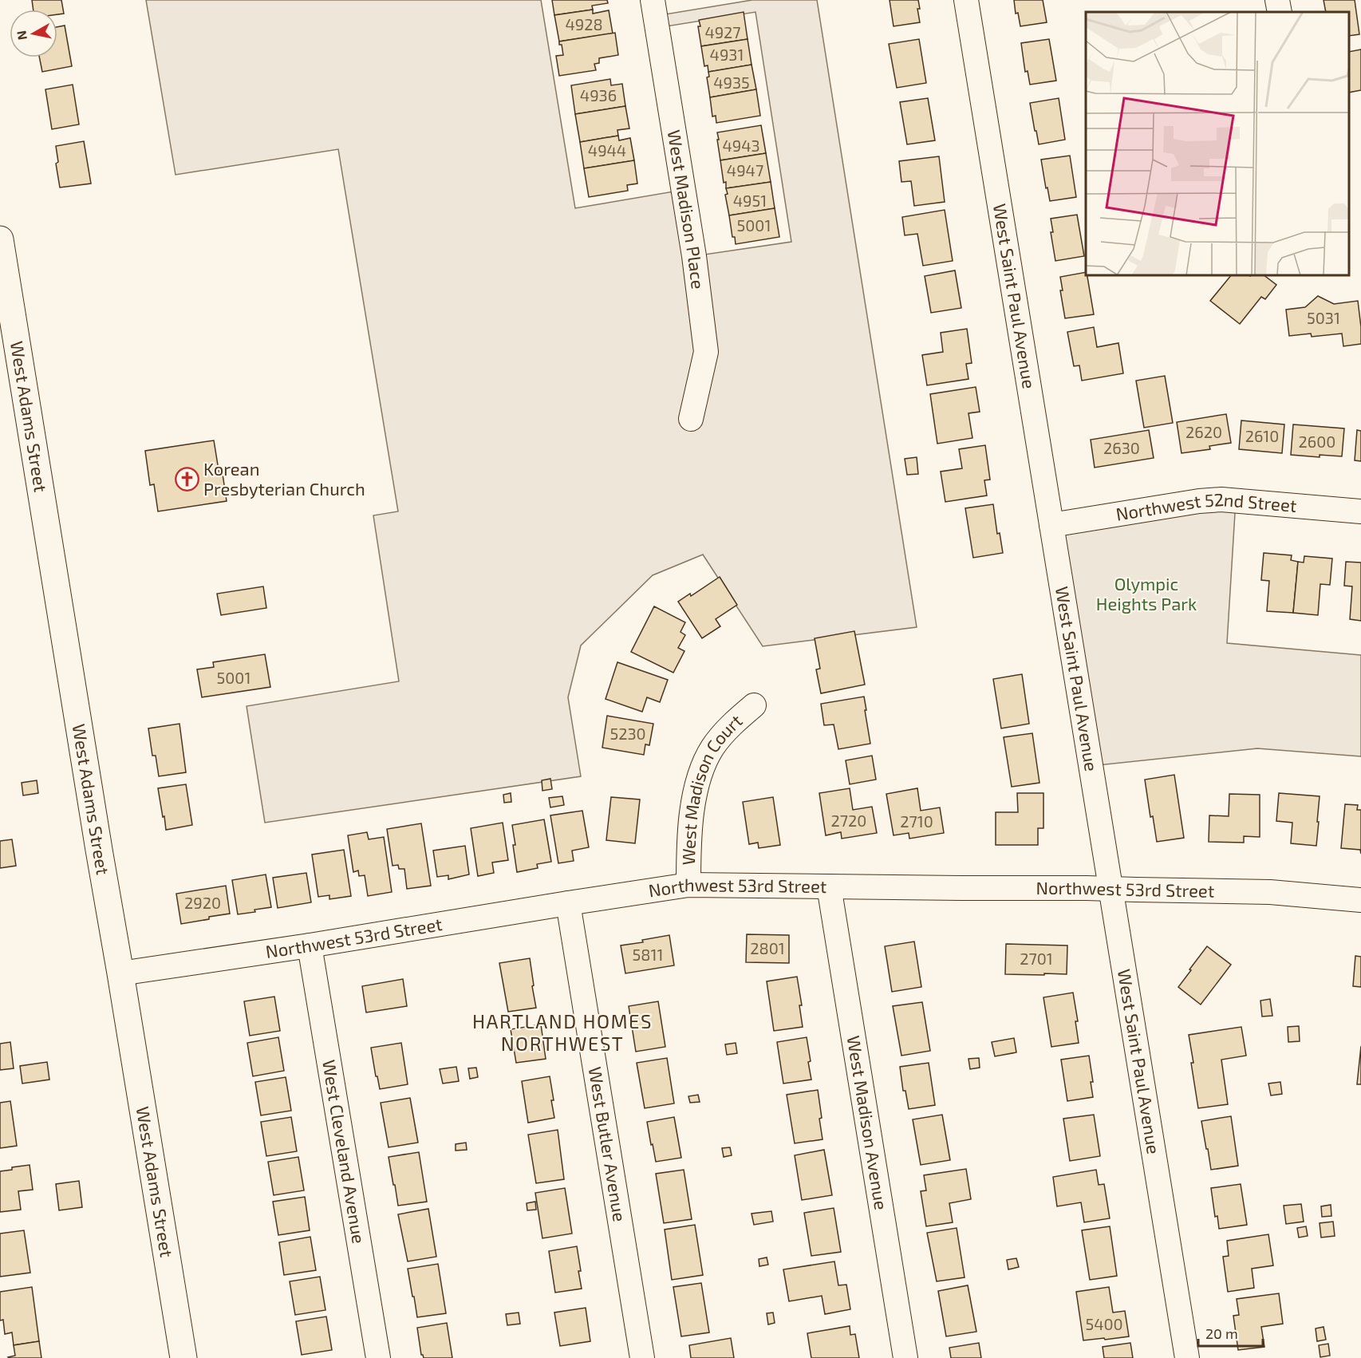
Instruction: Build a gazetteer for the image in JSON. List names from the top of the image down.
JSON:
{
  "streets": {
    "main road": ["West Adams Street"],
    "street": [
      "West Madison Place",
      "West Saint Paul Avenue",
      "Northwest 52nd Street",
      "West Madison Court",
      "Northwest 53rd Street",
      "West Madison Avenue",
      "West Butler Avenue",
      "West Cleveland Avenue"
    ]
  },
  "crossings": [
    ["West Saint Paul Avenue", "Northwest 52nd Street"],
    ["West Saint Paul Avenue", "Northwest 53rd Street"],
    ["West Adams Street", "Northwest 53rd Street"],
    ["West Madison Court", "Northwest 53rd Street"],
    ["Northwest 53rd Street", "West Madison Avenue"],
    ["Northwest 53rd Street", "West Butler Avenue"],
    ["Northwest 53rd Street", "West Cleveland Avenue"]
  ],
  "districts": ["HARTLAND HOMES NORTHWEST"],
  "parks": ["Olympic Heights Park"],
  "places": {
    "church": ["Korean Presbyterian Church"]
  },
  "house_numbers": [
    "4928",
    "4927",
    "4931",
    "4935",
    "4936",
    "4943",
    "4944",
    "4947",
    "4951",
    "5001",
    "5031",
    "2620",
    "2610",
    "2600",
    "2630",
    "5001",
    "5230",
    "2720",
    "2710",
    "2920",
    "2801",
    "5811",
    "2701",
    "5400"
  ],
  "scale_bar": "20 m",
  "north": "left"
}
